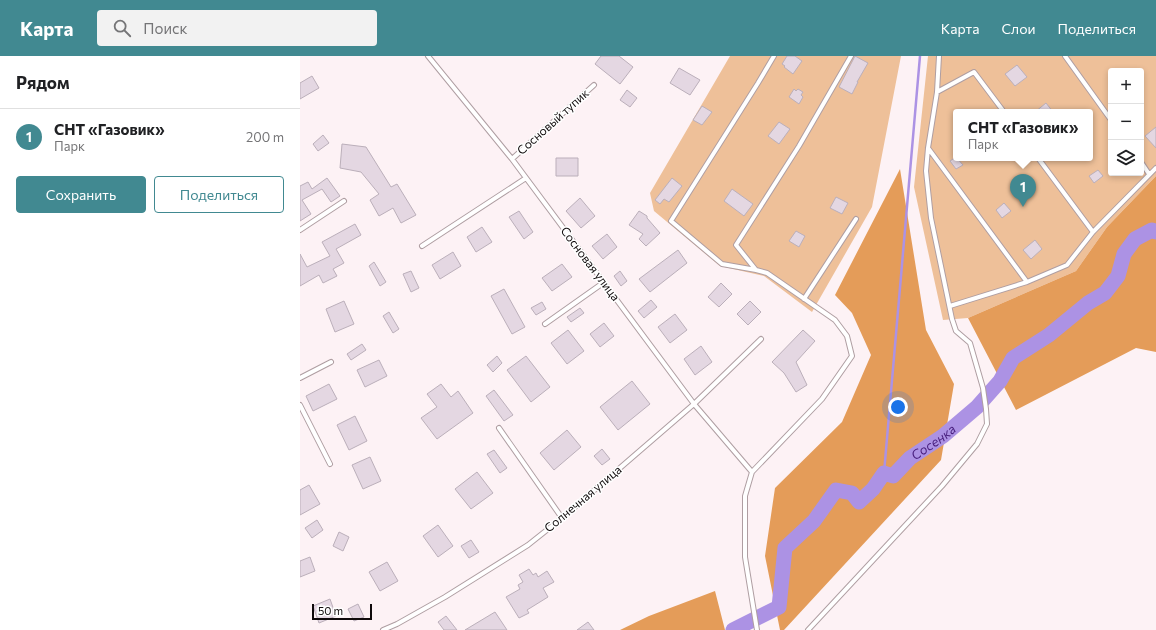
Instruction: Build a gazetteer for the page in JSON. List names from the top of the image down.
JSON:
{
  "streets": {
    "lane": ["Сосновый тупик", "Сосновая улица", "Солнечная улица"]
  },
  "crossings": [
    ["Сосновый тупик", "Сосновая улица"],
    ["Сосновая улица", "Солнечная улица"]
  ],
  "water": ["Сосенка"],
  "scale_bar": "50 m",
  "page": {
    "header": "Карта",
    "search": "Поиск",
    "nav": ["Карта", "Слои", "Поделиться"],
    "heading": "Рядом",
    "map_buttons": ["+", "−"],
    "list": [
      {
        "mark": "1",
        "name": "СНТ «Газовик»",
        "note": "Парк",
        "value": "200 m"
      }
    ],
    "popup": ["СНТ «Газовик»", "Парк"],
    "buttons": ["Сохранить", "Поделиться"],
    "pins": "1",
    "scale": "50 m"
  }
}
